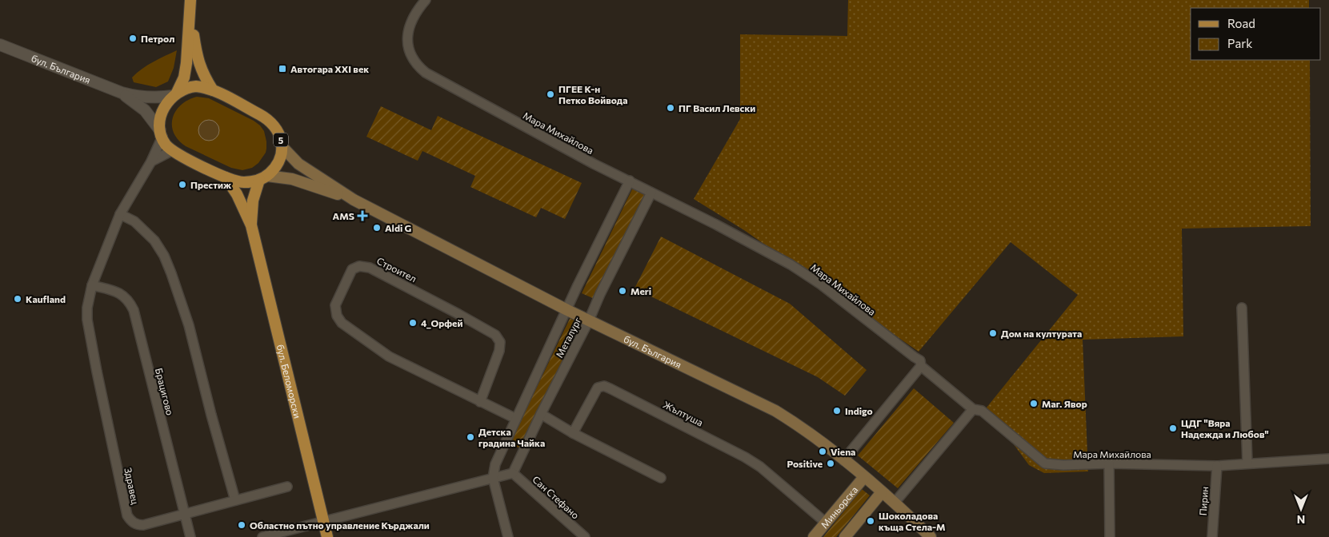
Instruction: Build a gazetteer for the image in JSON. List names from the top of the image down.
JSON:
{
  "streets": {
    "main road": [
      "бул. България",
      "5",
      "бул. Беломорски",
      "Миньорска"
    ],
    "street": [
      "Мара Михайлова",
      "Строител",
      "Металург",
      "Брацигово",
      "Жълтуша",
      "Здравец",
      "Сан Стефано",
      "Пирин"
    ]
  },
  "crossings": [
    ["бул. България", "5"],
    ["бул. България", "Металург"],
    ["бул. България", "бул. Беломорски"],
    ["бул. България", "Миньорска"],
    ["Мара Михайлова", "Металург"],
    ["Мара Михайлова", "Пирин"],
    ["5", "бул. Беломорски"],
    ["Строител", "Металург"],
    ["Металург", "Сан Стефано"],
    ["Брацигово", "Здравец"],
    ["Жълтуша", "Миньорска"]
  ],
  "places": {
    "other": [
      "Петрол",
      "ПГЕЕ К-н Петко Войвода",
      "ПГ Васил Левски",
      "Престиж",
      "Aldi G",
      "Meri",
      "Kaufland",
      "4_Орфей",
      "Дом на културата",
      "Маг. Явор",
      "Indigo",
      "ЦДГ \"Вяра Надежда и Любов\"",
      "Детска градина Чайка",
      "Viena",
      "Positive",
      "Шоколадова къща Стела-М",
      "Областно пътно управление Кърджали"
    ],
    "transit": ["Автогара XXI век"],
    "health": ["AMS"]
  },
  "legend": ["Road", "Park"],
  "north": "bottom"
}
